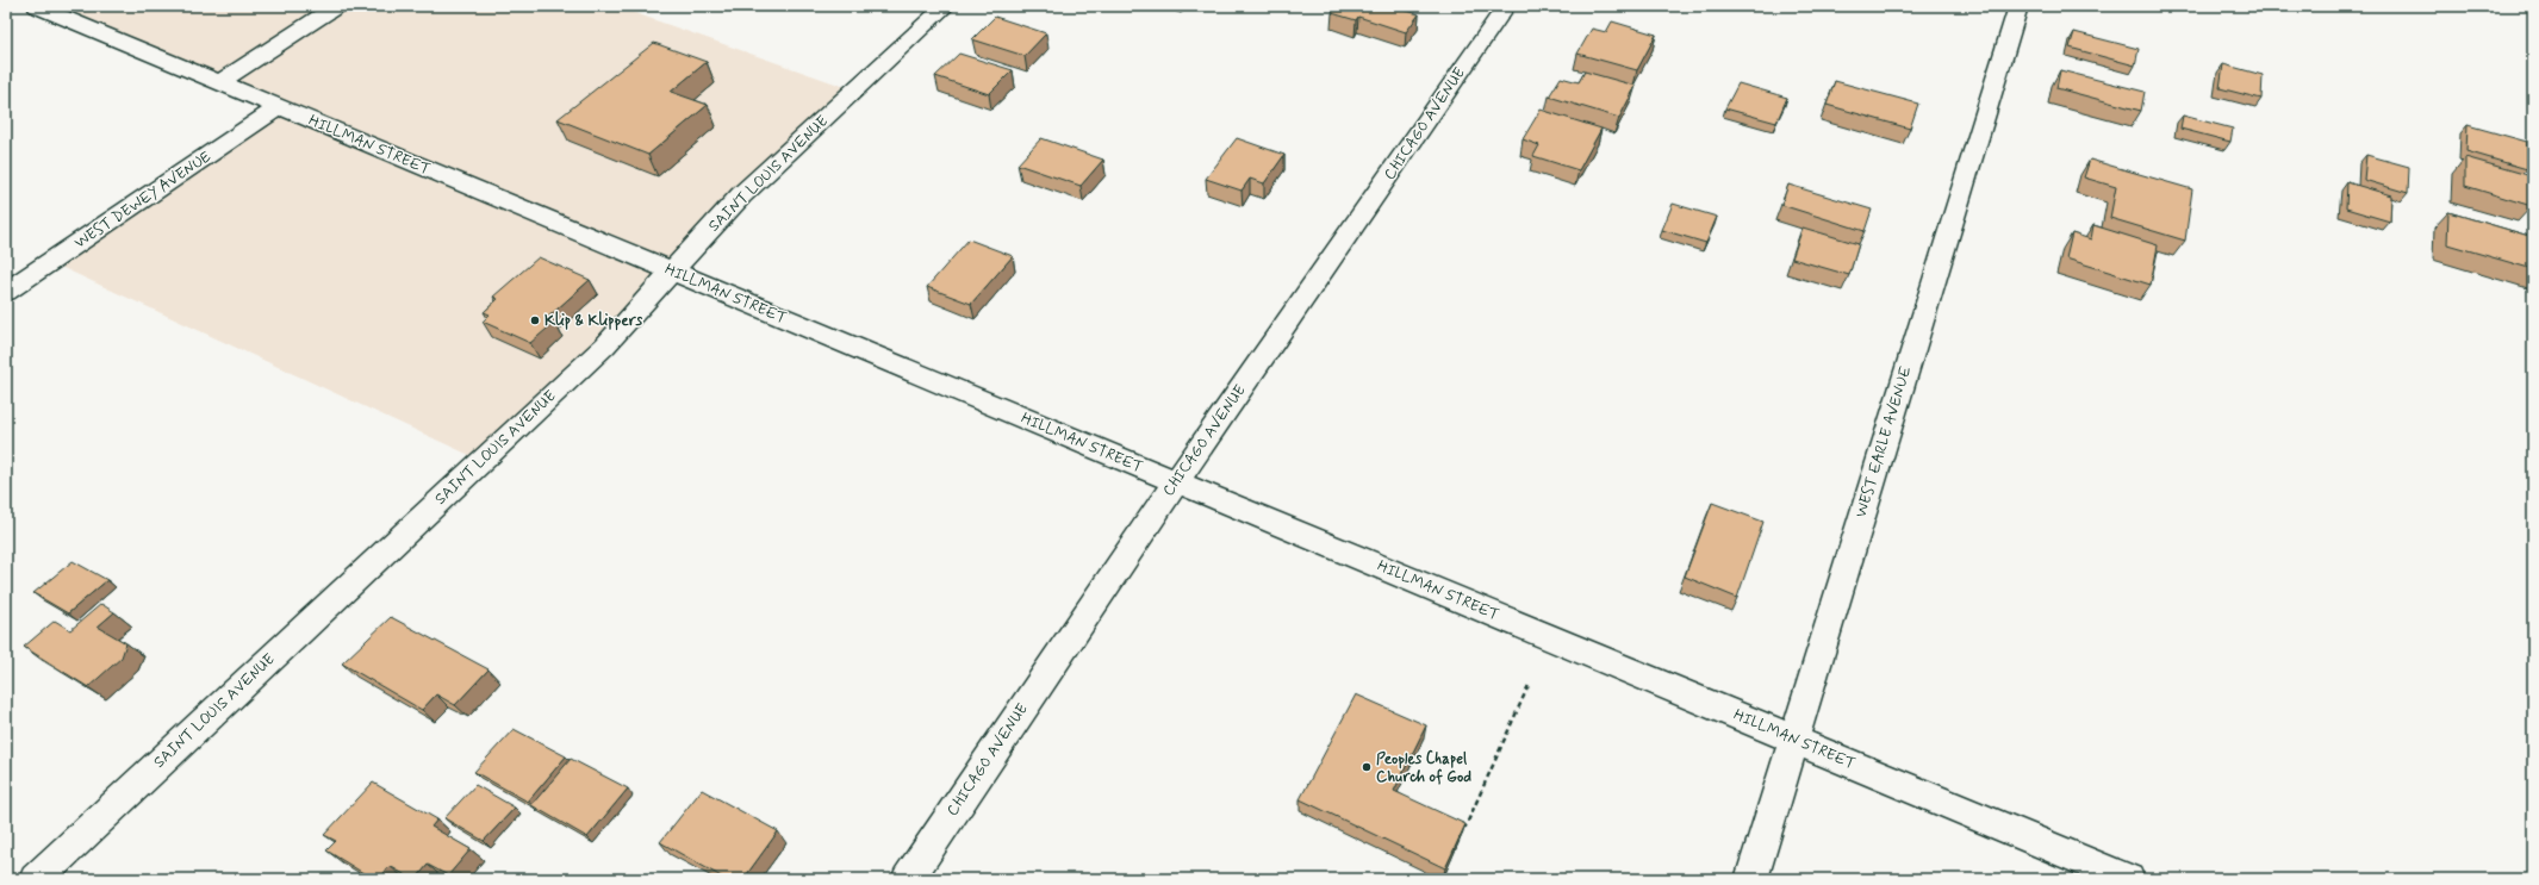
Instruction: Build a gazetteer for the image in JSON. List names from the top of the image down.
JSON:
{
  "streets": {
    "street": [
      "CHICAGO AVENUE",
      "HILLMAN STREET",
      "SAINT LOUIS AVENUE",
      "WEST DEWEY AVENUE",
      "WEST EARLE AVENUE"
    ]
  },
  "crossings": [
    ["CHICAGO AVENUE", "HILLMAN STREET"],
    ["HILLMAN STREET", "SAINT LOUIS AVENUE"],
    ["HILLMAN STREET", "WEST DEWEY AVENUE"],
    ["HILLMAN STREET", "WEST EARLE AVENUE"]
  ],
  "places": ["Klip & Klippers", "Peoples Chapel Church of God"]
}
